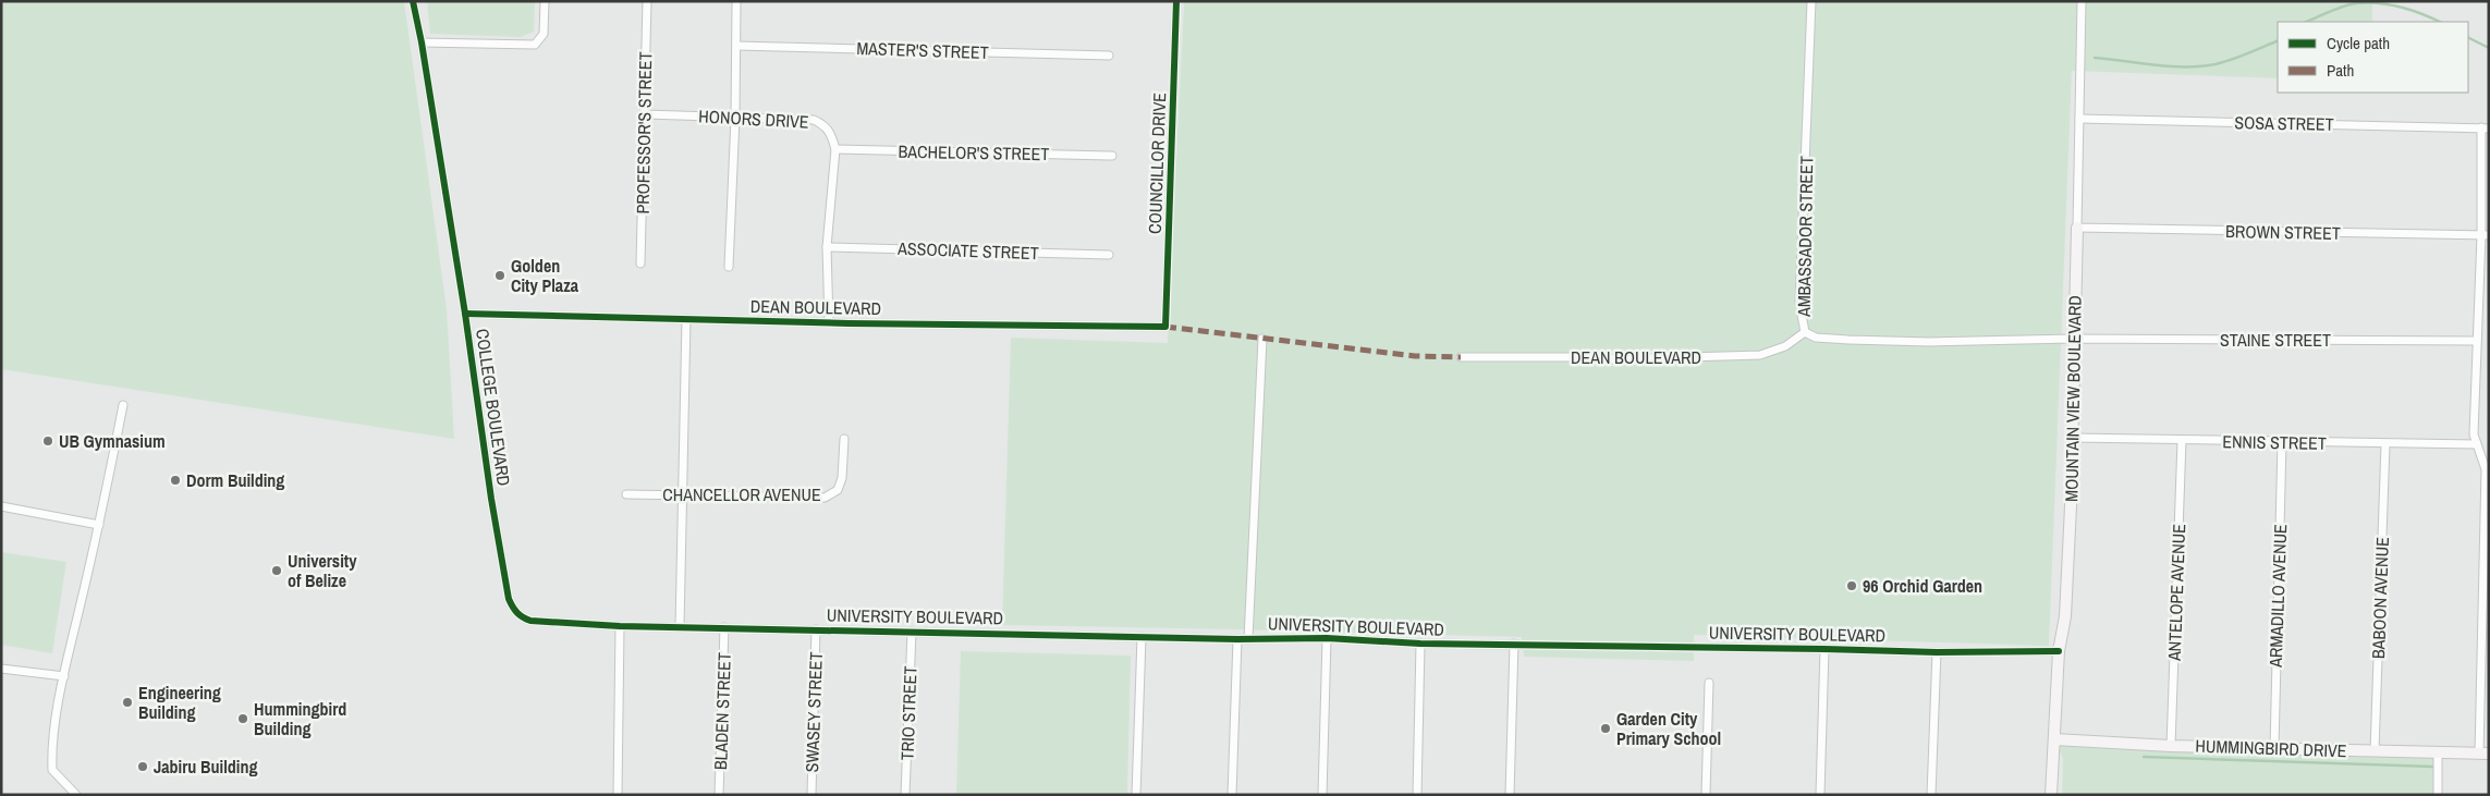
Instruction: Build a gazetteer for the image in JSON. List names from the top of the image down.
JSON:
{
  "streets": {
    "street": [
      "MASTER'S STREET",
      "HONORS DRIVE",
      "SOSA STREET",
      "PROFESSOR'S STREET",
      "BACHELOR'S STREET",
      "COUNCILLOR DRIVE",
      "BROWN STREET",
      "AMBASSADOR STREET",
      "ASSOCIATE STREET",
      "DEAN BOULEVARD",
      "STAINE STREET",
      "MOUNTAIN VIEW BOULEVARD",
      "COLLEGE BOULEVARD",
      "ENNIS STREET",
      "CHANCELLOR AVENUE",
      "ANTELOPE AVENUE",
      "ARMADILLO AVENUE",
      "BABOON AVENUE",
      "UNIVERSITY BOULEVARD",
      "BLADEN STREET",
      "SWASEY STREET",
      "TRIO STREET",
      "HUMMINGBIRD DRIVE"
    ]
  },
  "crossings": [
    ["HONORS DRIVE", "PROFESSOR'S STREET"],
    ["HONORS DRIVE", "BACHELOR'S STREET"],
    ["HONORS DRIVE", "ASSOCIATE STREET"],
    ["HONORS DRIVE", "DEAN BOULEVARD"],
    ["SOSA STREET", "MOUNTAIN VIEW BOULEVARD"],
    ["COUNCILLOR DRIVE", "DEAN BOULEVARD"],
    ["BROWN STREET", "MOUNTAIN VIEW BOULEVARD"],
    ["AMBASSADOR STREET", "DEAN BOULEVARD"],
    ["AMBASSADOR STREET", "STAINE STREET"],
    ["AMBASSADOR STREET", "MOUNTAIN VIEW BOULEVARD"],
    ["DEAN BOULEVARD", "COLLEGE BOULEVARD"],
    ["STAINE STREET", "MOUNTAIN VIEW BOULEVARD"],
    ["MOUNTAIN VIEW BOULEVARD", "ENNIS STREET"],
    ["MOUNTAIN VIEW BOULEVARD", "UNIVERSITY BOULEVARD"],
    ["MOUNTAIN VIEW BOULEVARD", "HUMMINGBIRD DRIVE"],
    ["COLLEGE BOULEVARD", "UNIVERSITY BOULEVARD"],
    ["ENNIS STREET", "ANTELOPE AVENUE"],
    ["ENNIS STREET", "ARMADILLO AVENUE"],
    ["ENNIS STREET", "BABOON AVENUE"],
    ["ANTELOPE AVENUE", "HUMMINGBIRD DRIVE"],
    ["ARMADILLO AVENUE", "HUMMINGBIRD DRIVE"],
    ["BABOON AVENUE", "HUMMINGBIRD DRIVE"],
    ["UNIVERSITY BOULEVARD", "BLADEN STREET"],
    ["UNIVERSITY BOULEVARD", "SWASEY STREET"],
    ["UNIVERSITY BOULEVARD", "TRIO STREET"]
  ],
  "places": [
    "Golden City Plaza",
    "UB Gymnasium",
    "Dorm Building",
    "University of Belize",
    "96 Orchid Garden",
    "Engineering Building",
    "Hummingbird Building",
    "Garden City Primary School",
    "Jabiru Building"
  ],
  "legend": ["Cycle path", "Path"]
}
